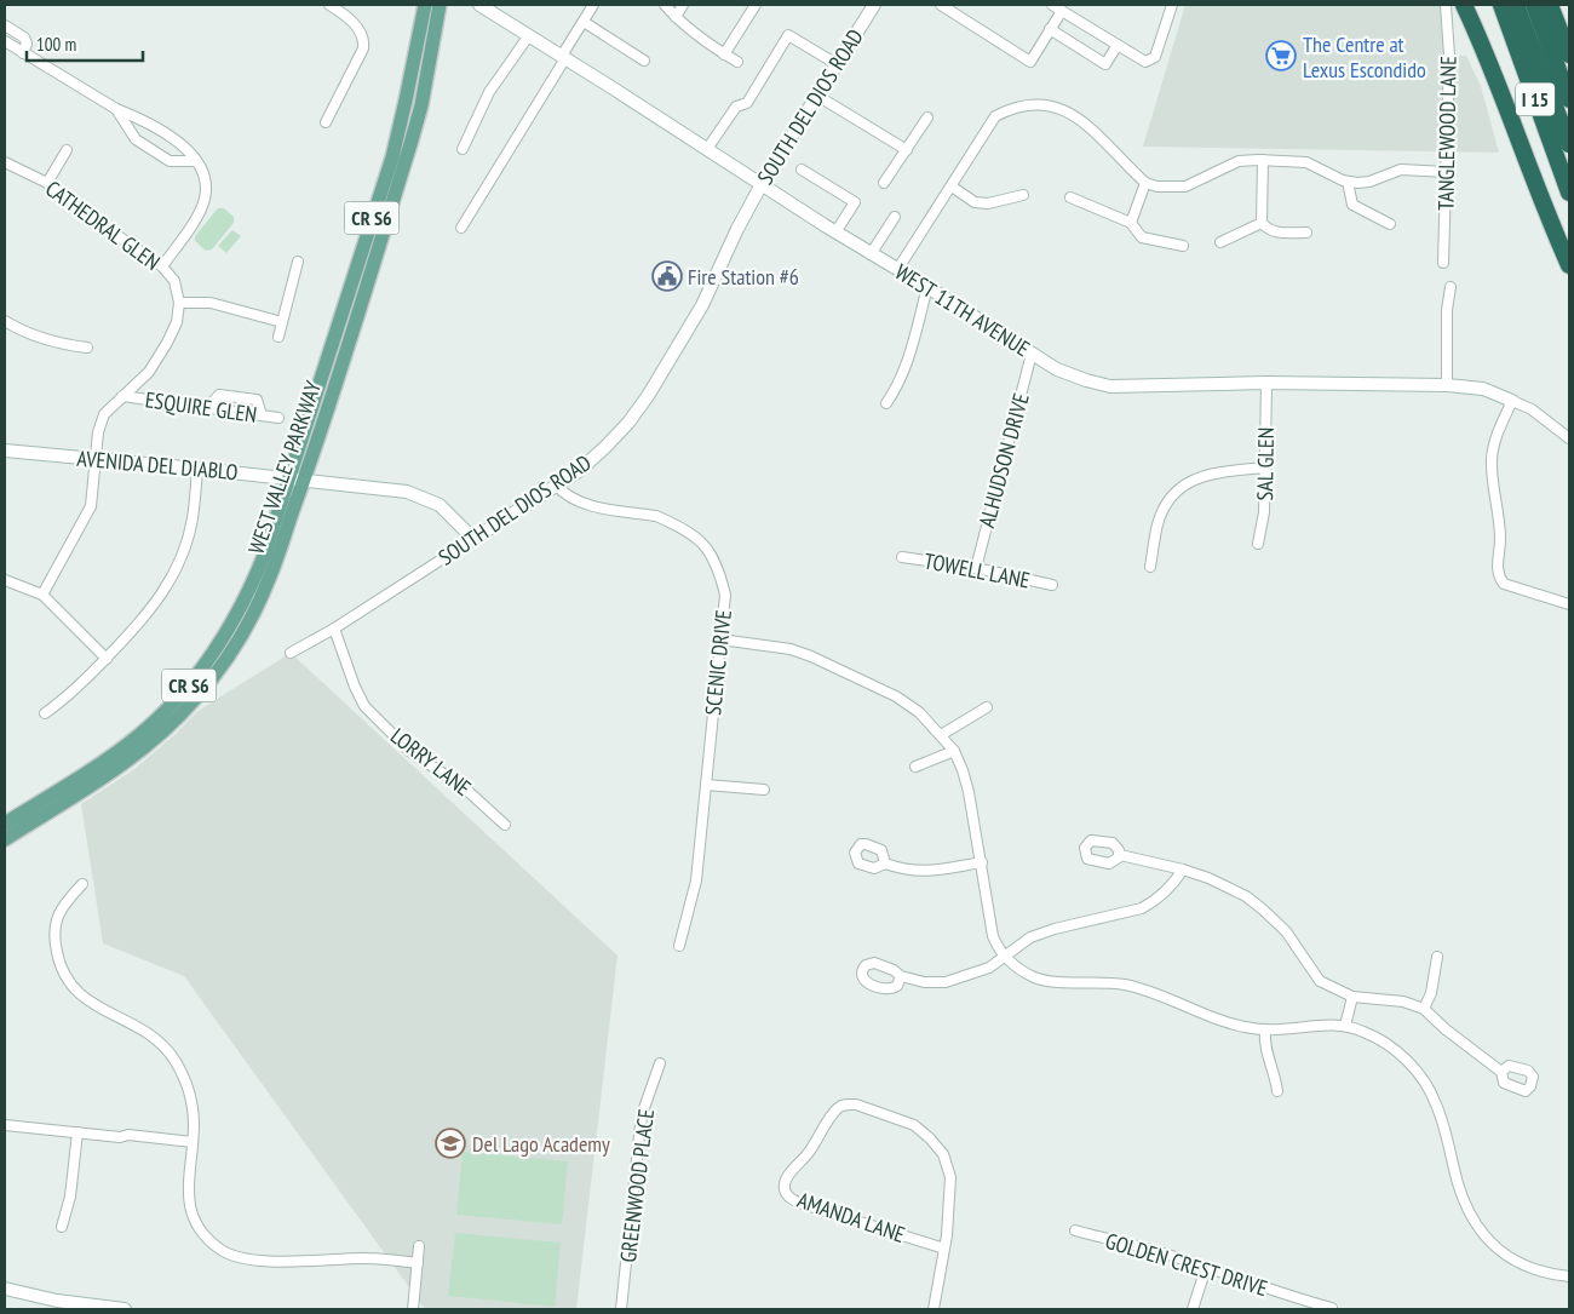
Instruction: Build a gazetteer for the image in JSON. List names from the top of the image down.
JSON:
{
  "streets": {
    "highway": ["I 15"],
    "main road": ["CR S6", "WEST VALLEY PARKWAY"],
    "street": [
      "SOUTH DEL DIOS ROAD",
      "TANGLEWOOD LANE",
      "CATHEDRAL GLEN",
      "WEST 11TH AVENUE",
      "ESQUIRE GLEN",
      "ALHUDSON DRIVE",
      "SAL GLEN",
      "AVENIDA DEL DIABLO",
      "TOWELL LANE",
      "SCENIC DRIVE",
      "LORRY LANE",
      "GREENWOOD PLACE",
      "AMANDA LANE",
      "GOLDEN CREST DRIVE"
    ]
  },
  "crossings": [
    ["SOUTH DEL DIOS ROAD", "WEST 11TH AVENUE"],
    ["SOUTH DEL DIOS ROAD", "AVENIDA DEL DIABLO"],
    ["SOUTH DEL DIOS ROAD", "SCENIC DRIVE"],
    ["SOUTH DEL DIOS ROAD", "LORRY LANE"],
    ["WEST 11TH AVENUE", "ALHUDSON DRIVE"],
    ["WEST 11TH AVENUE", "SAL GLEN"],
    ["ALHUDSON DRIVE", "TOWELL LANE"],
    ["AVENIDA DEL DIABLO", "WEST VALLEY PARKWAY"]
  ],
  "places": {
    "supermarket": ["The Centre at Lexus Escondido"],
    "public building": ["Fire Station #6"],
    "school or university": ["Del Lago Academy"]
  },
  "scale_bar": "100 m"
}
